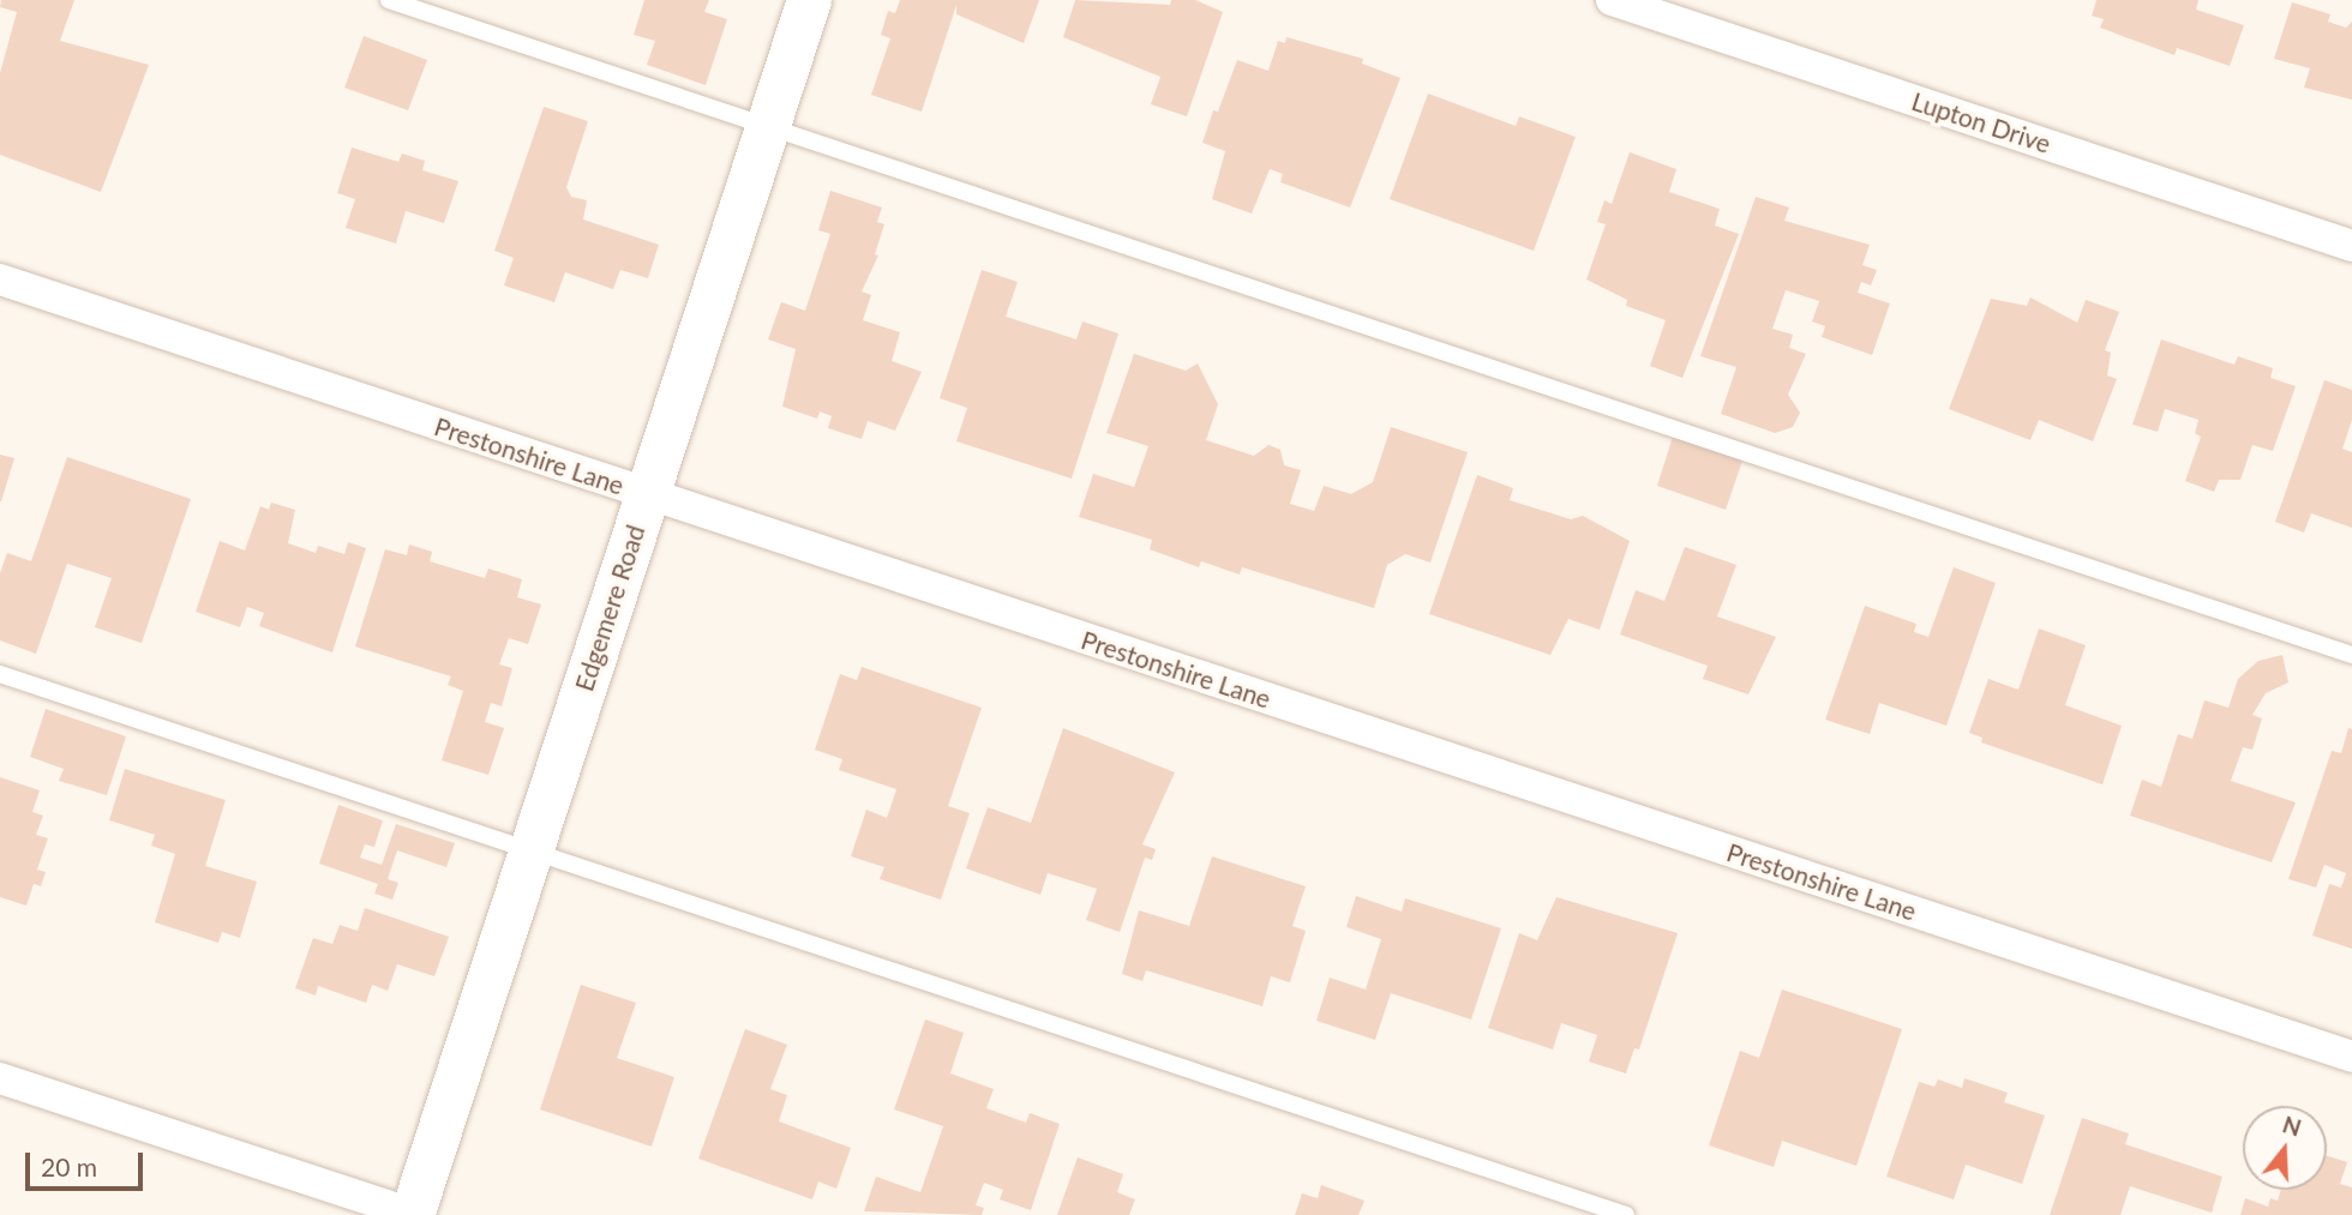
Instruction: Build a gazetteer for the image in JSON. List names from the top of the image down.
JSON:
{
  "streets": {
    "street": ["Lupton Drive", "Prestonshire Lane", "Edgemere Road"]
  },
  "crossings": [
    ["Prestonshire Lane", "Edgemere Road"]
  ],
  "scale_bar": "20 m",
  "north": "top"
}
